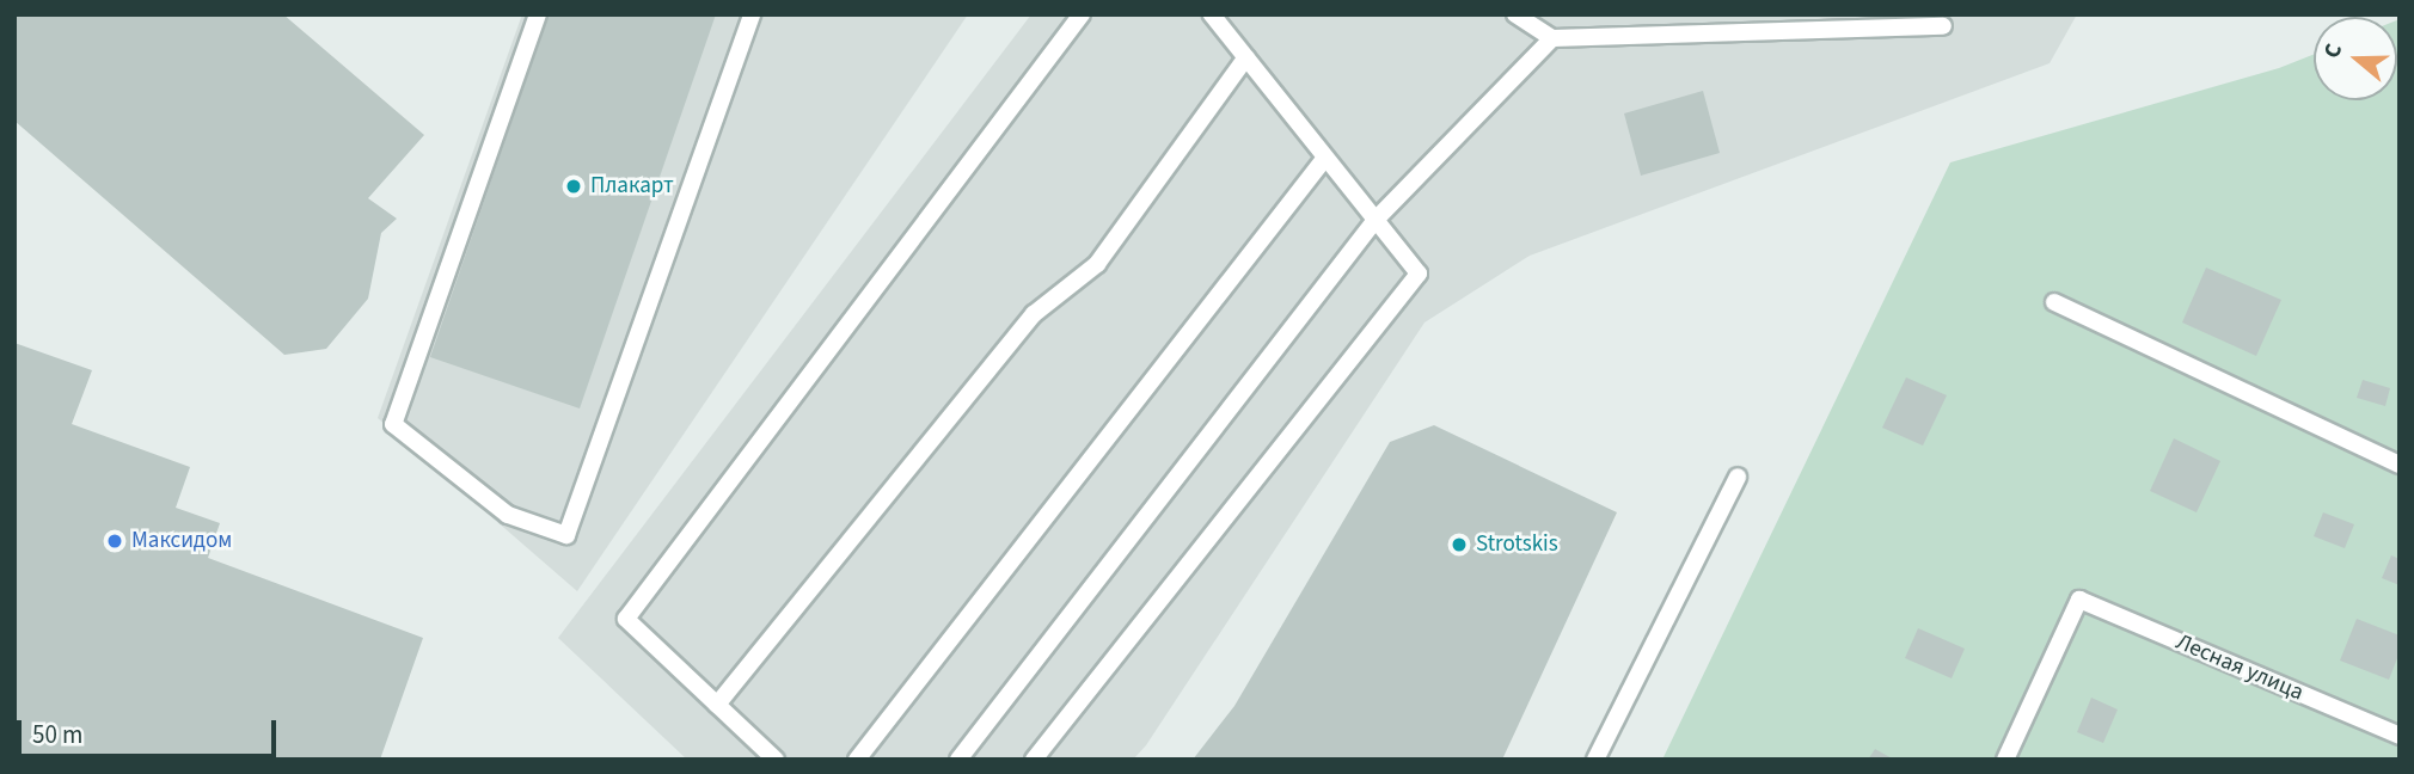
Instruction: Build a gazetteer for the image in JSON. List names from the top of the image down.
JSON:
{
  "streets": {
    "lane": ["Лесная улица"]
  },
  "places": ["Плакарт", "Максидом", "Strotskis"],
  "scale_bar": "50 m",
  "north": "left"
}
